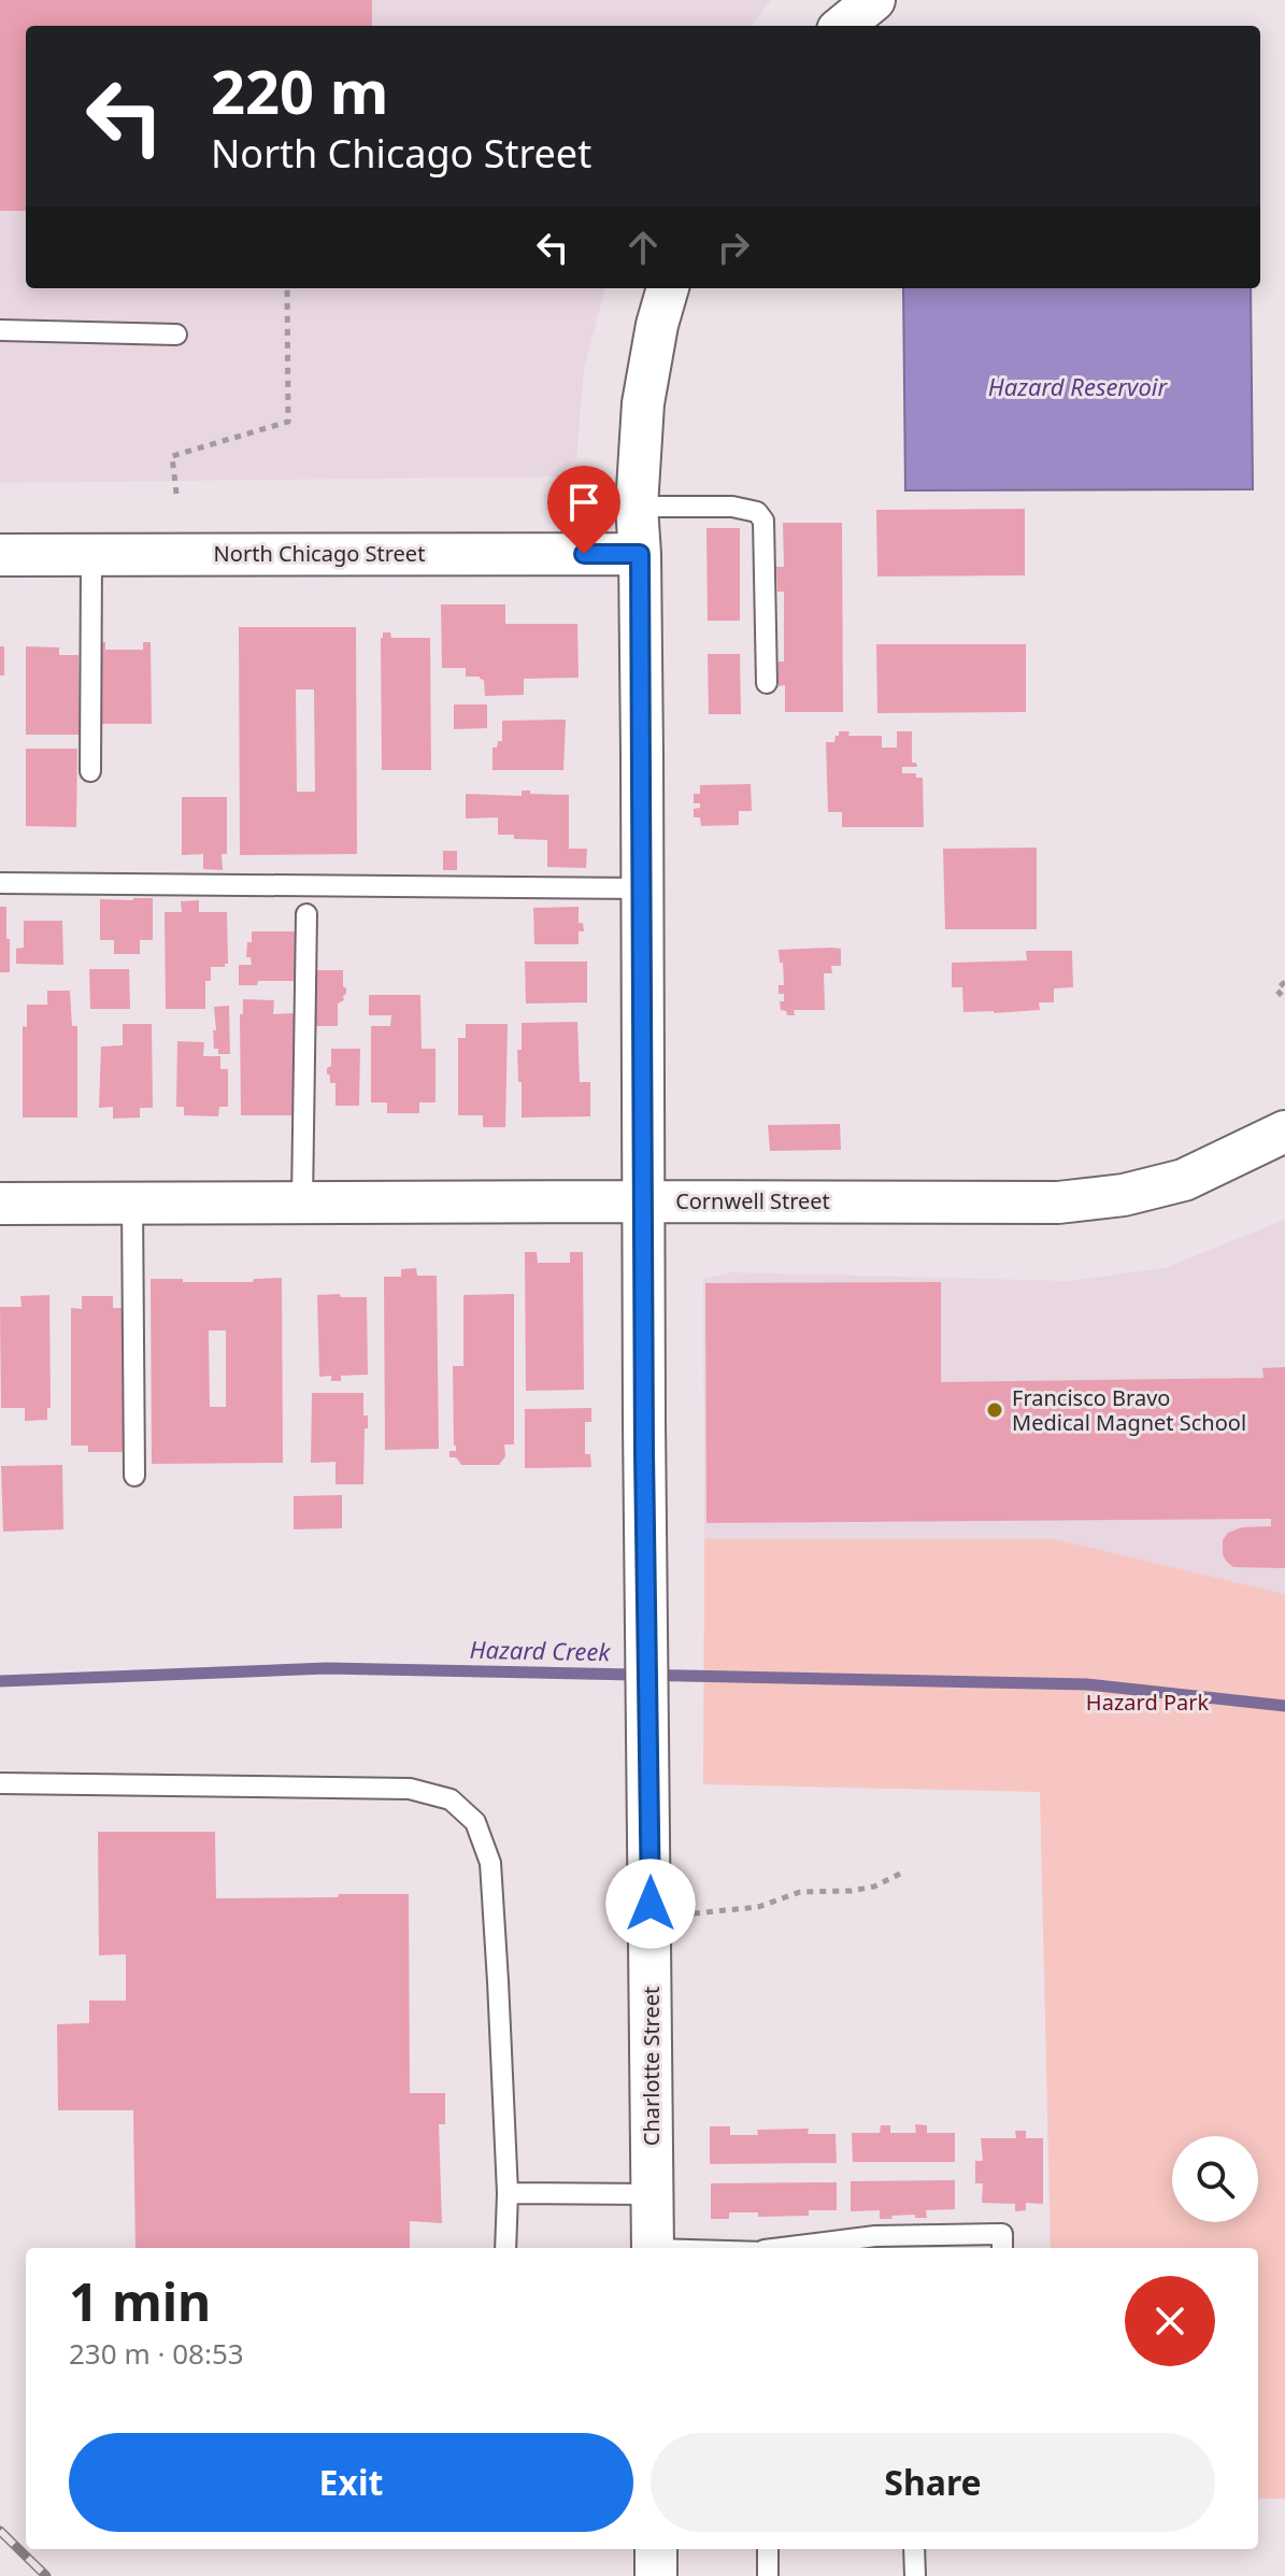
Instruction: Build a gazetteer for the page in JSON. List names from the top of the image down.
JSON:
{
  "streets": {
    "street": ["North Chicago Street", "Cornwell Street", "Charlotte Street"]
  },
  "crossings": [
    ["North Chicago Street", "Charlotte Street"],
    ["Cornwell Street", "Charlotte Street"]
  ],
  "water": ["Hazard Reservoir", "Hazard Creek"],
  "parks": ["Hazard Park"],
  "places": ["Francisco Bravo Medical Magnet School"],
  "page": {
    "turn": ["220 m", "North Chicago Street"],
    "heading": ["1 min", "230 m · 08:53"],
    "buttons": ["Exit", "Share"]
  }
}
